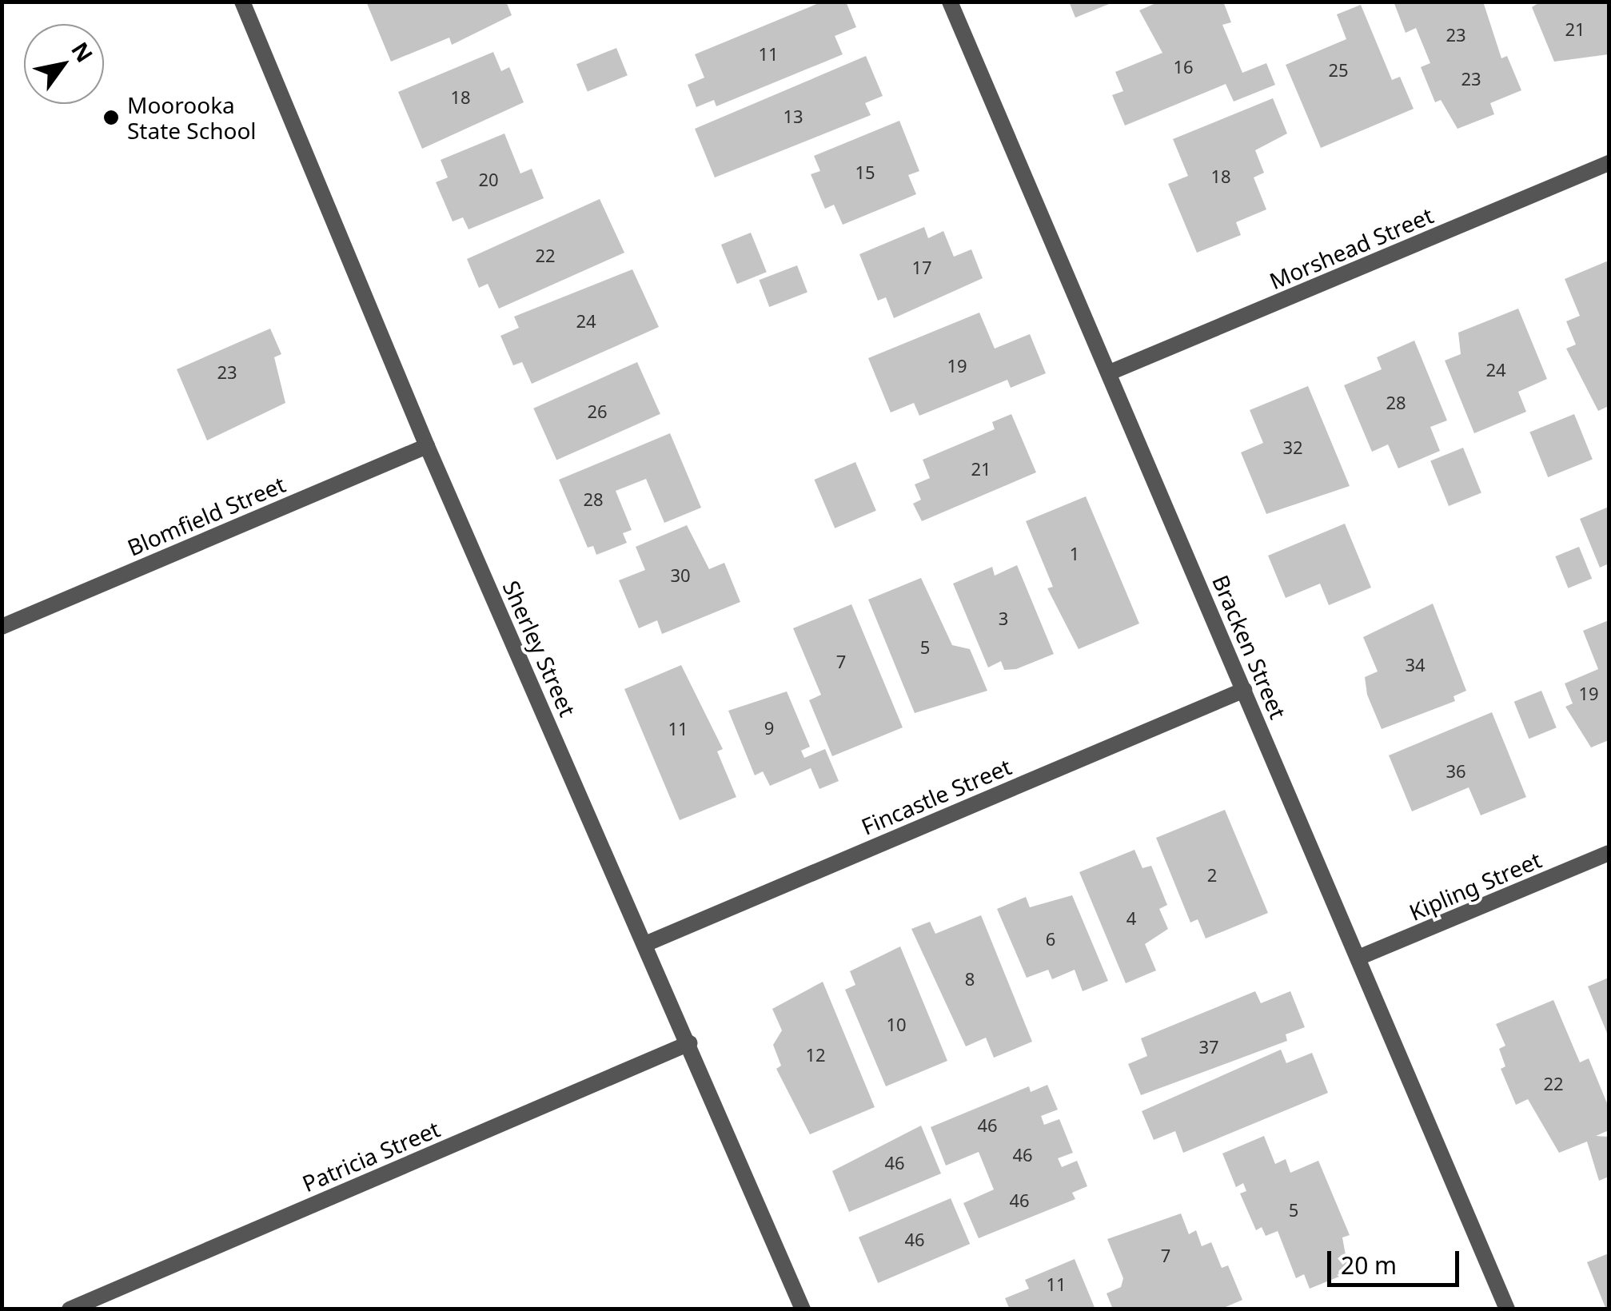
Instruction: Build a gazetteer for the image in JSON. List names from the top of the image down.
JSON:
{
  "streets": {
    "street": [
      "Morshead Street",
      "Blomfield Street",
      "Bracken Street",
      "Sherley Street",
      "Fincastle Street",
      "Kipling Street",
      "Patricia Street"
    ]
  },
  "crossings": [
    ["Morshead Street", "Bracken Street"],
    ["Blomfield Street", "Sherley Street"],
    ["Bracken Street", "Fincastle Street"],
    ["Bracken Street", "Kipling Street"],
    ["Sherley Street", "Fincastle Street"],
    ["Sherley Street", "Patricia Street"]
  ],
  "places": ["Moorooka State School"],
  "house_numbers": [
    "21",
    "23",
    "11",
    "16",
    "25",
    "23",
    "18",
    "13",
    "15",
    "18",
    "20",
    "22",
    "17",
    "24",
    "19",
    "24",
    "23",
    "28",
    "26",
    "32",
    "21",
    "28",
    "1",
    "30",
    "3",
    "5",
    "7",
    "34",
    "19",
    "9",
    "11",
    "36",
    "2",
    "4",
    "6",
    "8",
    "10",
    "37",
    "12",
    "22",
    "46",
    "46",
    "46",
    "46",
    "5",
    "46",
    "7",
    "11"
  ],
  "scale_bar": "20 m",
  "north": "top right"
}
